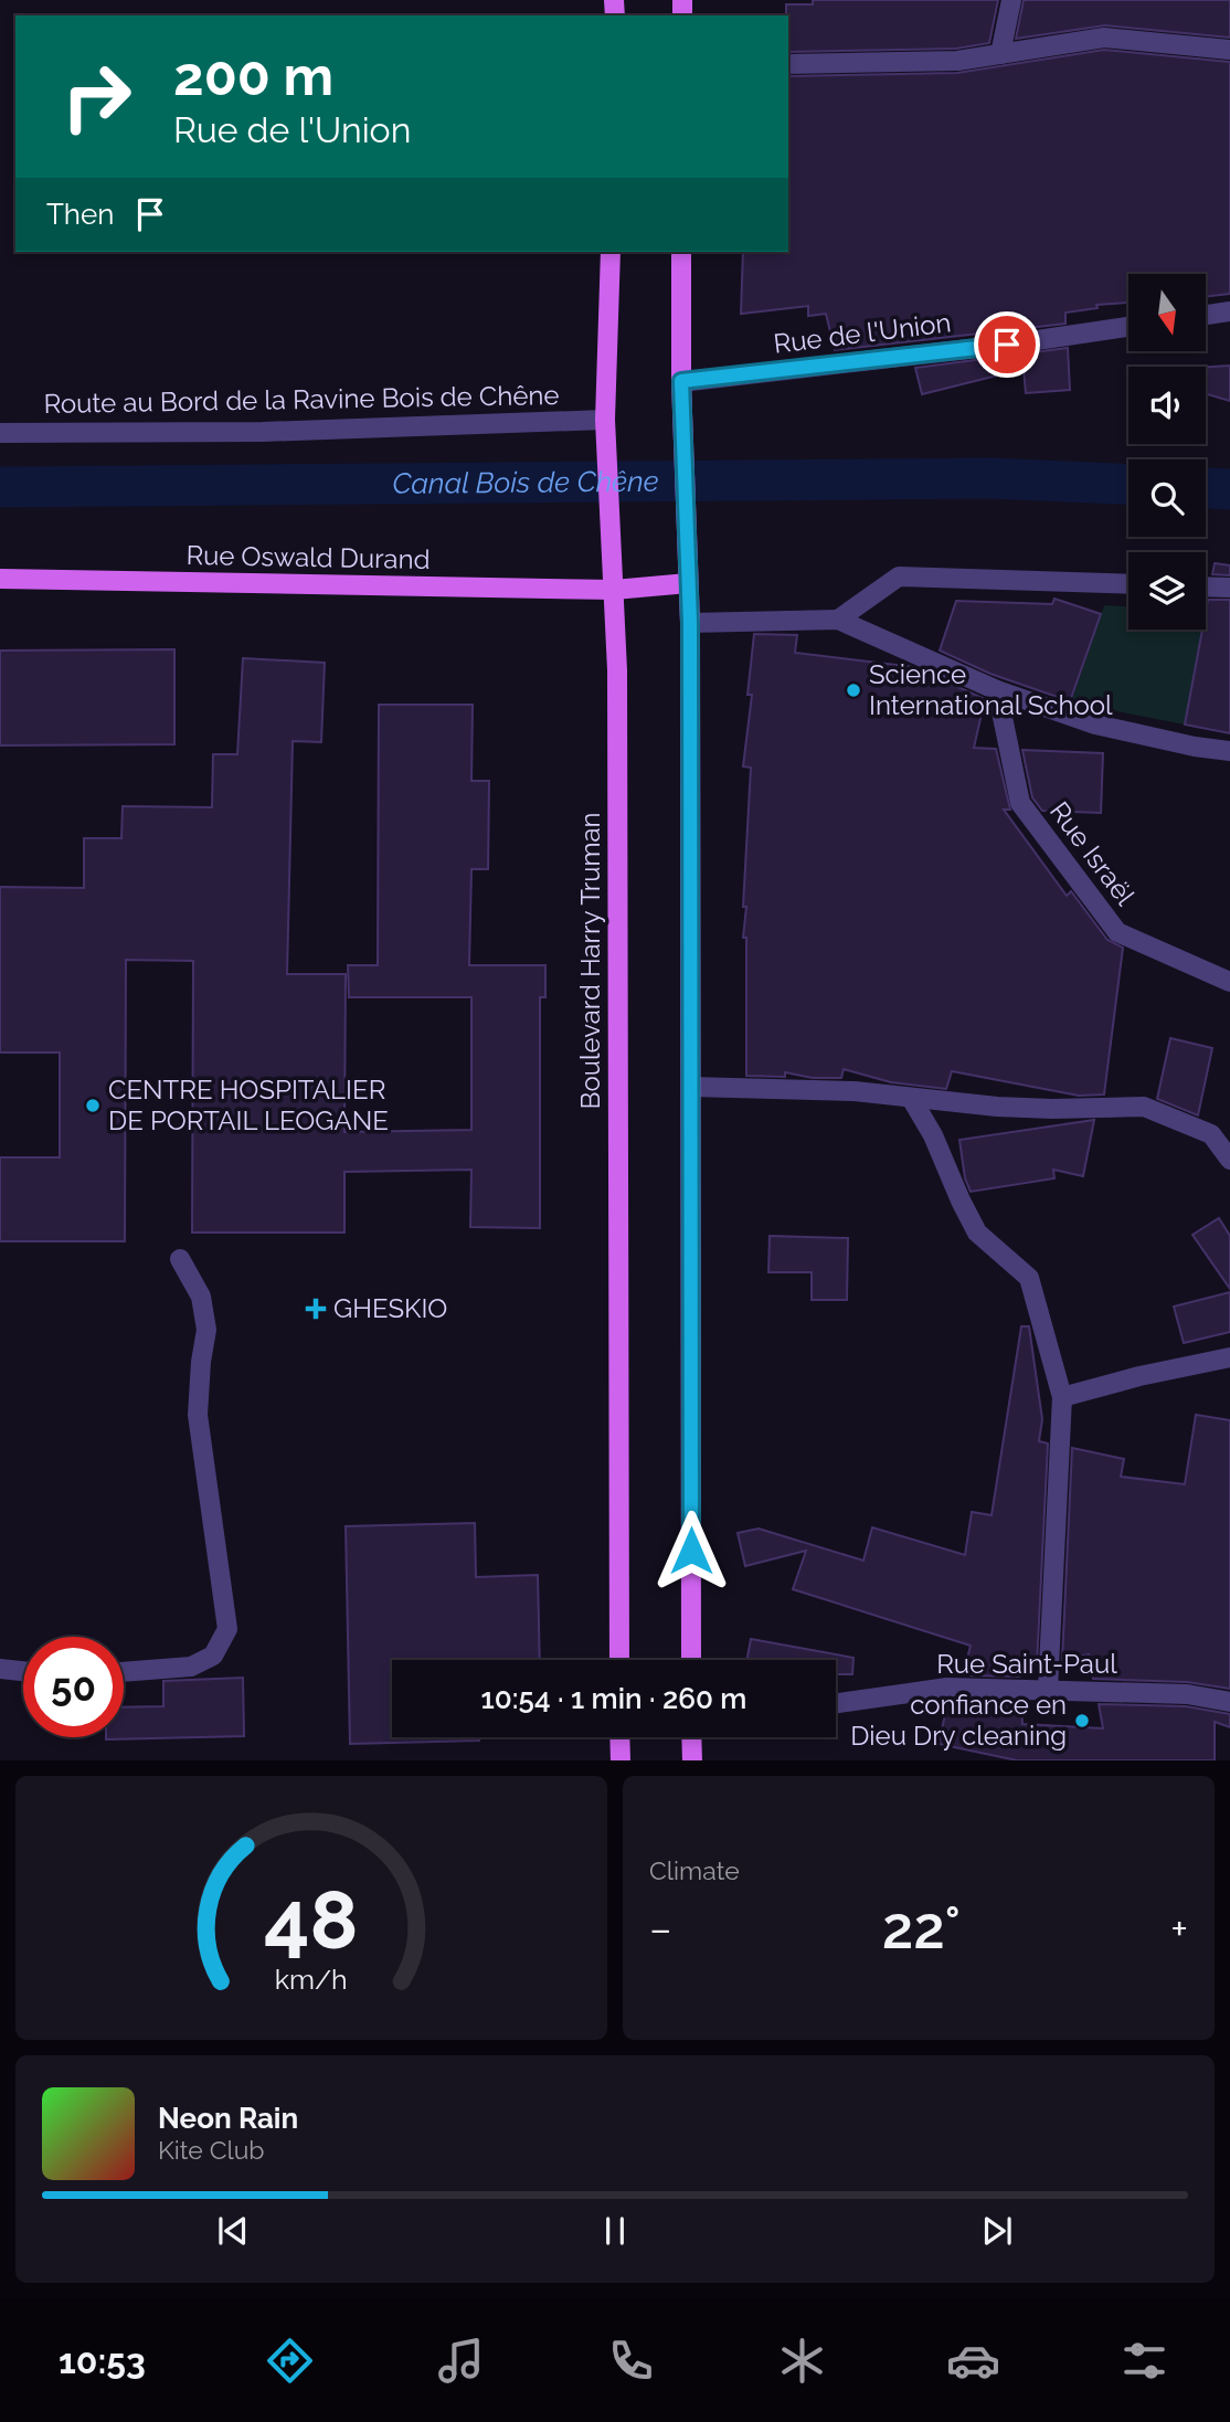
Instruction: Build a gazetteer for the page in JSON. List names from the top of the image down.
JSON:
{
  "streets": {
    "main road": ["Rue Oswald Durand", "Boulevard Harry Truman"],
    "street": [
      "Rue de l'Union",
      "Route au Bord de la Ravine Bois de Chêne",
      "Rue Israël",
      "Rue Saint-Paul"
    ]
  },
  "crossings": [
    ["Route au Bord de la Ravine Bois de Chêne", "Boulevard Harry Truman"],
    ["Rue Oswald Durand", "Boulevard Harry Truman"]
  ],
  "water": ["Canal Bois de Chêne"],
  "places": {
    "other": ["Science International School", "CENTRE HOSPITALIER DE PORTAIL LEOGANE", "confiance en Dieu Dry cleaning"],
    "health": ["GHESKIO"]
  },
  "north": "bottom",
  "page": {
    "turn": ["200 m", "Rue de l'Union"],
    "then": "Then",
    "limit": "50",
    "trip": "10:54 · 1 min · 260 m",
    "tile": "Climate",
    "heat": ["−", "22°", "+"],
    "song": ["Neon Rain", "Kite Club"],
    "tabs": "10:53",
    "gauge": ["48", "km/h"]
  }
}
